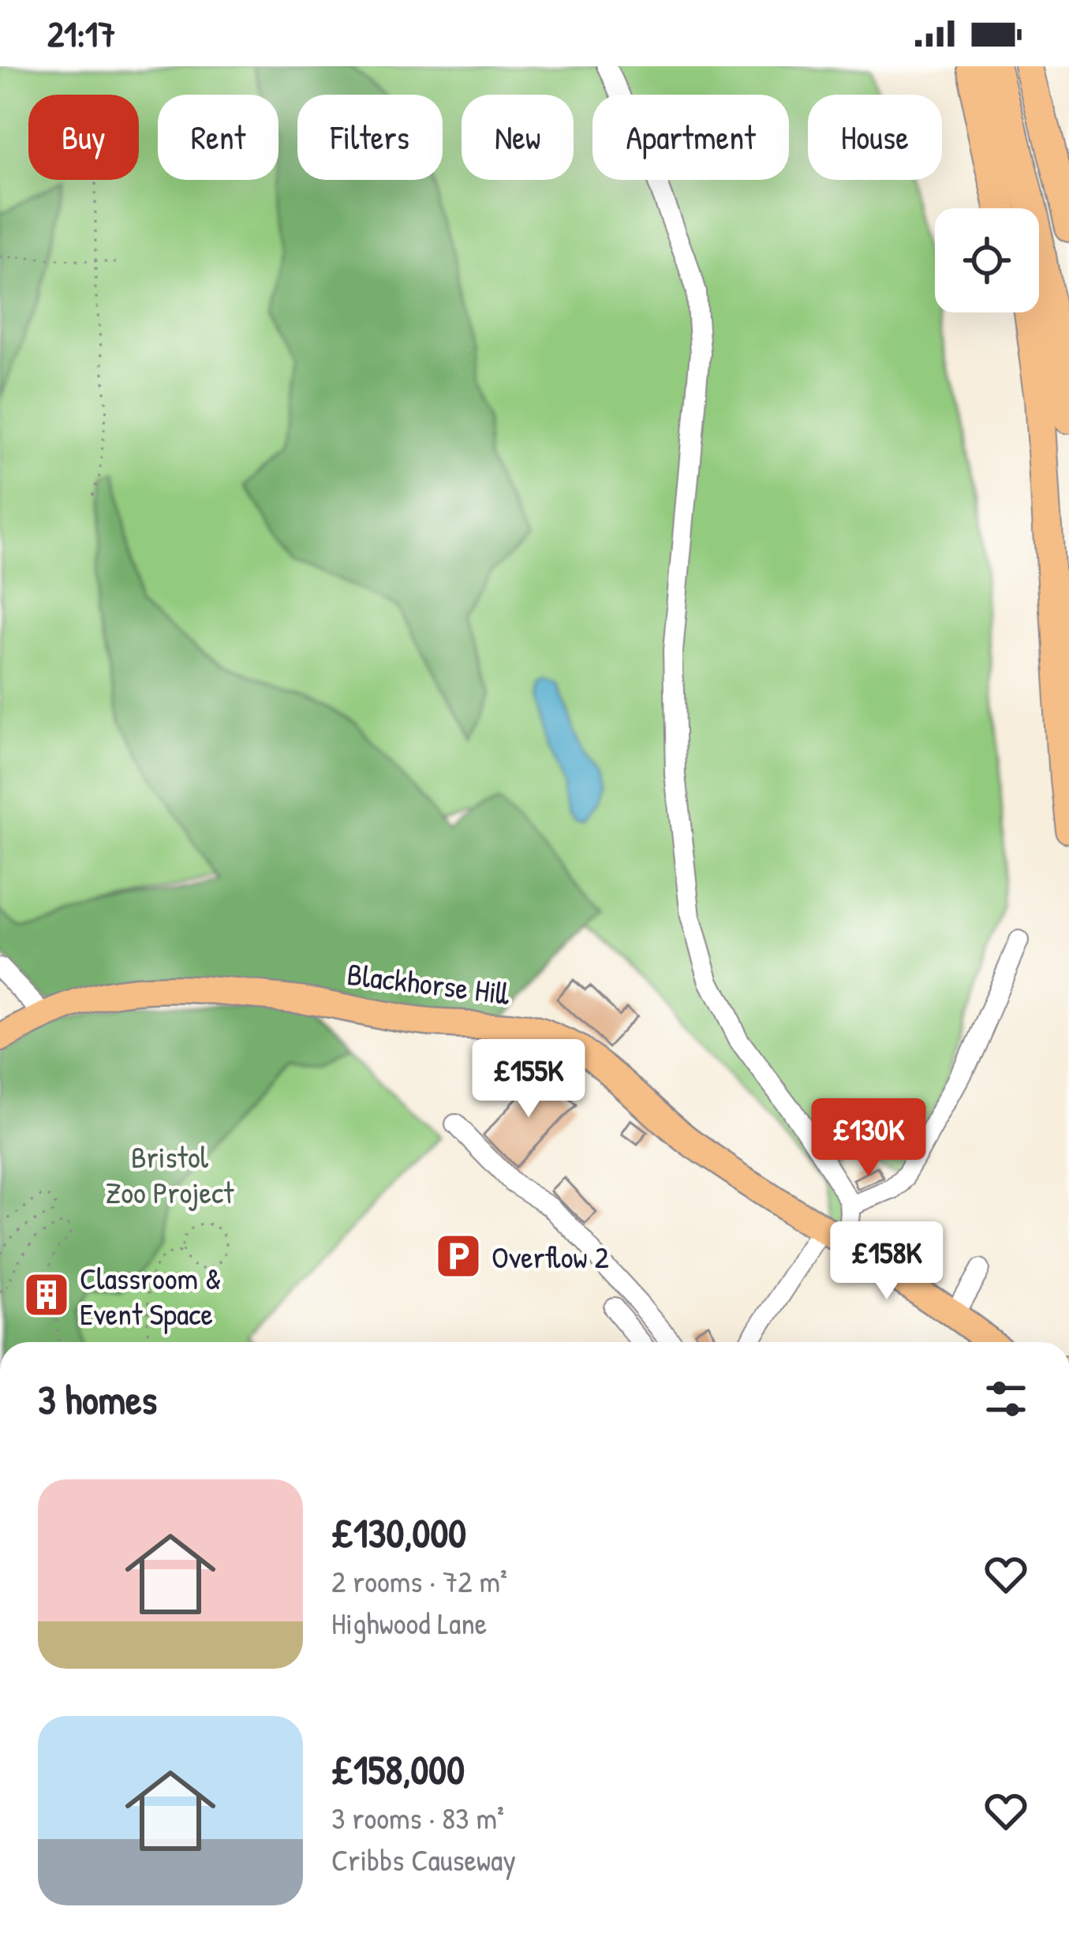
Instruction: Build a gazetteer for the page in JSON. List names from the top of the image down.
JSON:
{
  "streets": {
    "main road": ["Blackhorse Hill"]
  },
  "parks": ["Bristol Zoo Project"],
  "places": {
    "parking": ["Overflow 2"],
    "building": ["Classroom & Event Space"]
  },
  "page": {
    "status": "21:17",
    "chip": [
      "Buy",
      "Rent",
      "Filters",
      "New",
      "Apartment",
      "House"
    ],
    "price": ["£155K", "£130K", "£158K"],
    "heading": "3 homes",
    "list": [
      {
        "name": "£130,000",
        "note": "2 rooms · 72 m² · Highwood Lane"
      },
      {
        "name": "£158,000",
        "note": "3 rooms · 83 m² · Cribbs Causeway"
      }
    ]
  }
}
